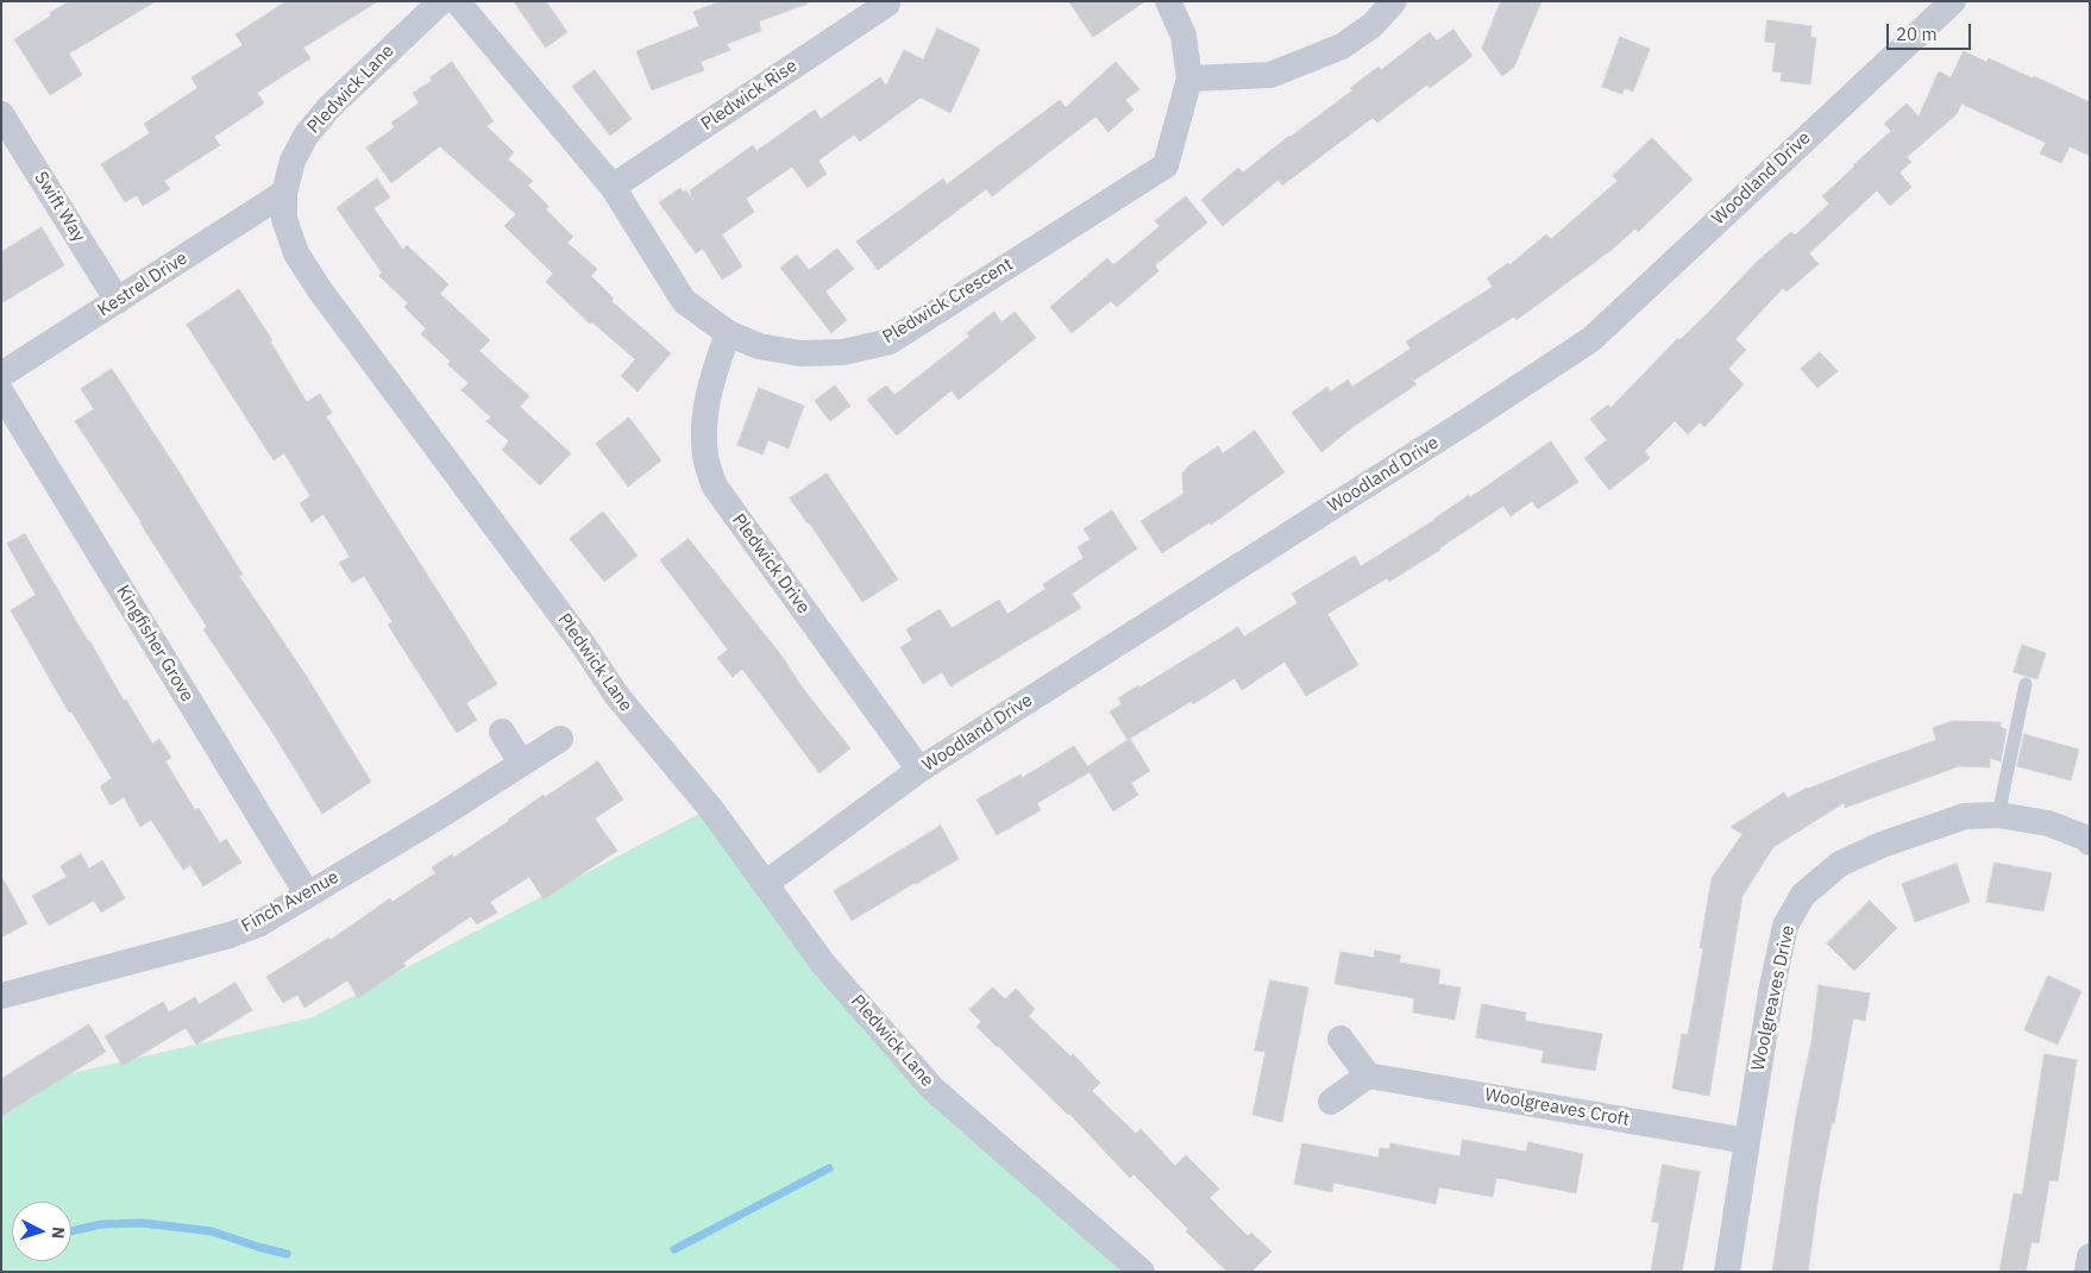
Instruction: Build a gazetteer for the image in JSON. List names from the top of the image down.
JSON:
{
  "streets": {
    "street": [
      "Pledwick Lane",
      "Pledwick Rise",
      "Woodland Drive",
      "Swift Way",
      "Kestrel Drive",
      "Pledwick Crescent",
      "Pledwick Drive",
      "Kingfisher Grove",
      "Finch Avenue",
      "Woolgreaves Drive",
      "Woolgreaves Croft"
    ]
  },
  "crossings": [
    ["Pledwick Lane", "Woodland Drive"],
    ["Pledwick Lane", "Kestrel Drive"],
    ["Pledwick Rise", "Pledwick Crescent"],
    ["Woodland Drive", "Pledwick Drive"],
    ["Swift Way", "Kestrel Drive"],
    ["Pledwick Crescent", "Pledwick Drive"],
    ["Kingfisher Grove", "Finch Avenue"],
    ["Woolgreaves Drive", "Woolgreaves Croft"]
  ],
  "scale_bar": "20 m",
  "north": "right"
}
